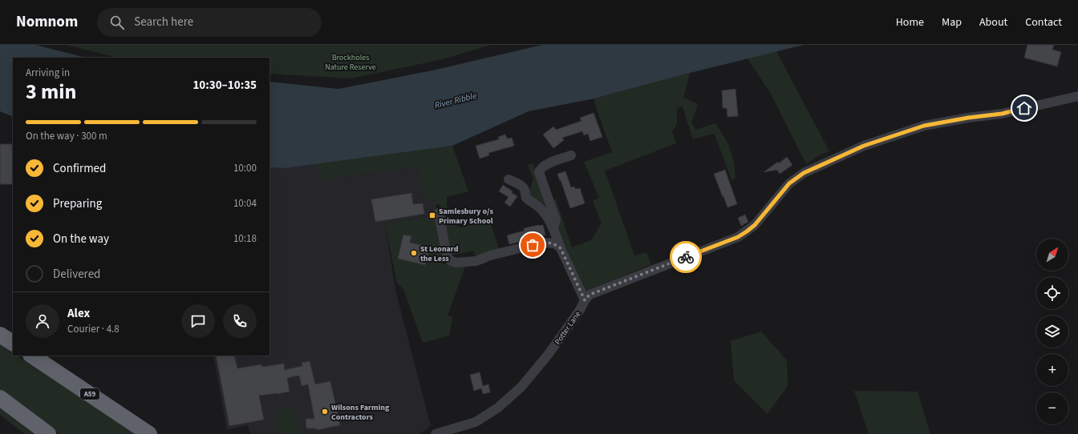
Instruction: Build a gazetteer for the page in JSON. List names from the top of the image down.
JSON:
{
  "streets": {
    "highway": ["A59"],
    "street": ["Potter Lane"]
  },
  "water": ["River Ribble"],
  "parks": ["Brockholes Nature Reserve"],
  "places": {
    "transit": ["Samlesbury o/s Primary School"],
    "other": ["St Leonard the Less", "Wilsons Farming Contractors"]
  },
  "north": "top right",
  "page": {
    "header": "Nomnom",
    "search": "Search here",
    "nav": [
      "Home",
      "Map",
      "About",
      "Contact"
    ],
    "heading": ["3 min", "Arriving in", "10:30–10:35"],
    "panel": ["Alex", "Courier · 4.8"],
    "bar": "On the way · 300 m",
    "list": [
      ["Confirmed", "10:00"],
      ["Preparing", "10:04"],
      ["On the way", "10:18"],
      "Delivered"
    ],
    "map_buttons": ["+", "−"]
  }
}
